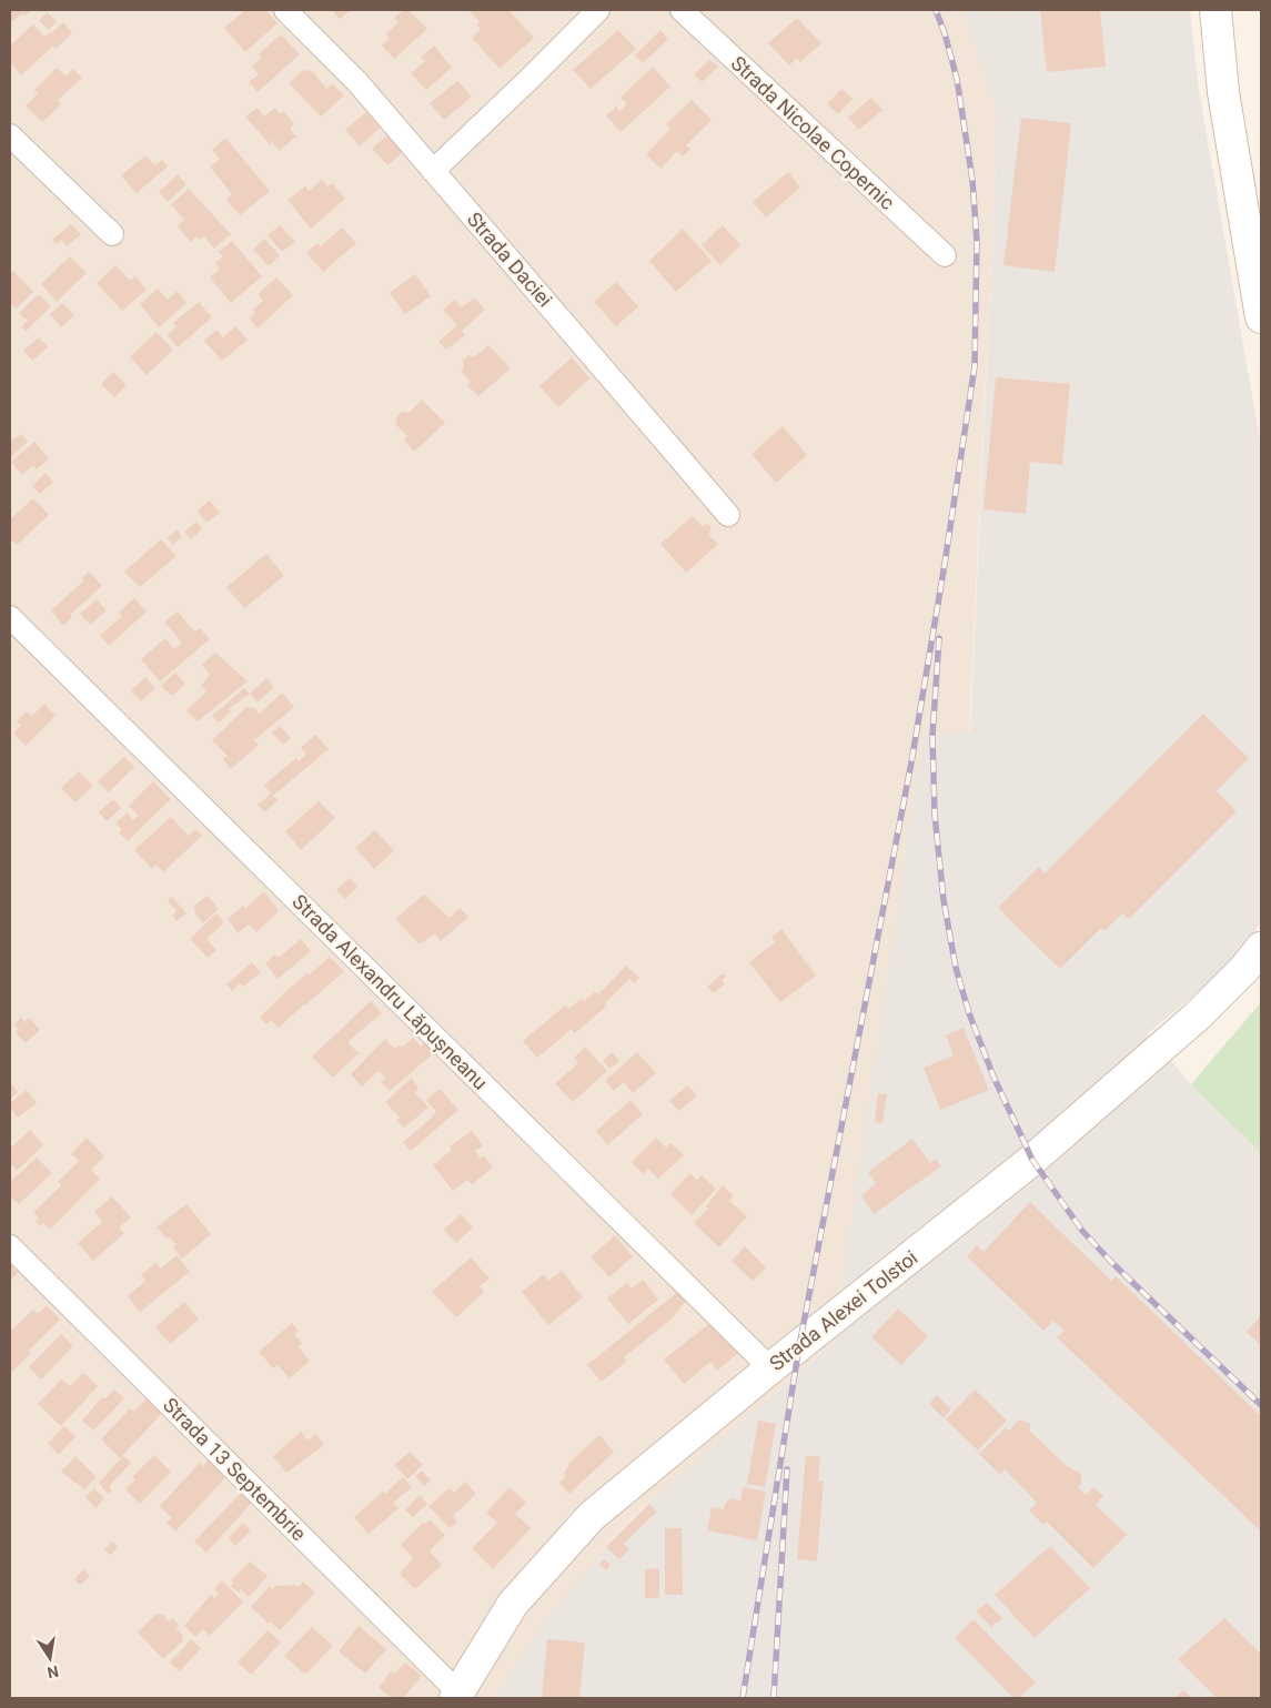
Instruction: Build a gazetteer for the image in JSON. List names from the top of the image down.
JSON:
{
  "streets": {
    "main road": ["Strada Alexei Tolstoi"],
    "street": [
      "Strada Nicolae Copernic",
      "Strada Daciei",
      "Strada Alexandru Lăpușneanu",
      "Strada 13 Septembrie"
    ]
  },
  "crossings": [
    ["Strada Alexandru Lăpușneanu", "Strada Alexei Tolstoi"],
    ["Strada Alexei Tolstoi", "Strada 13 Septembrie"]
  ],
  "north": "bottom"
}
